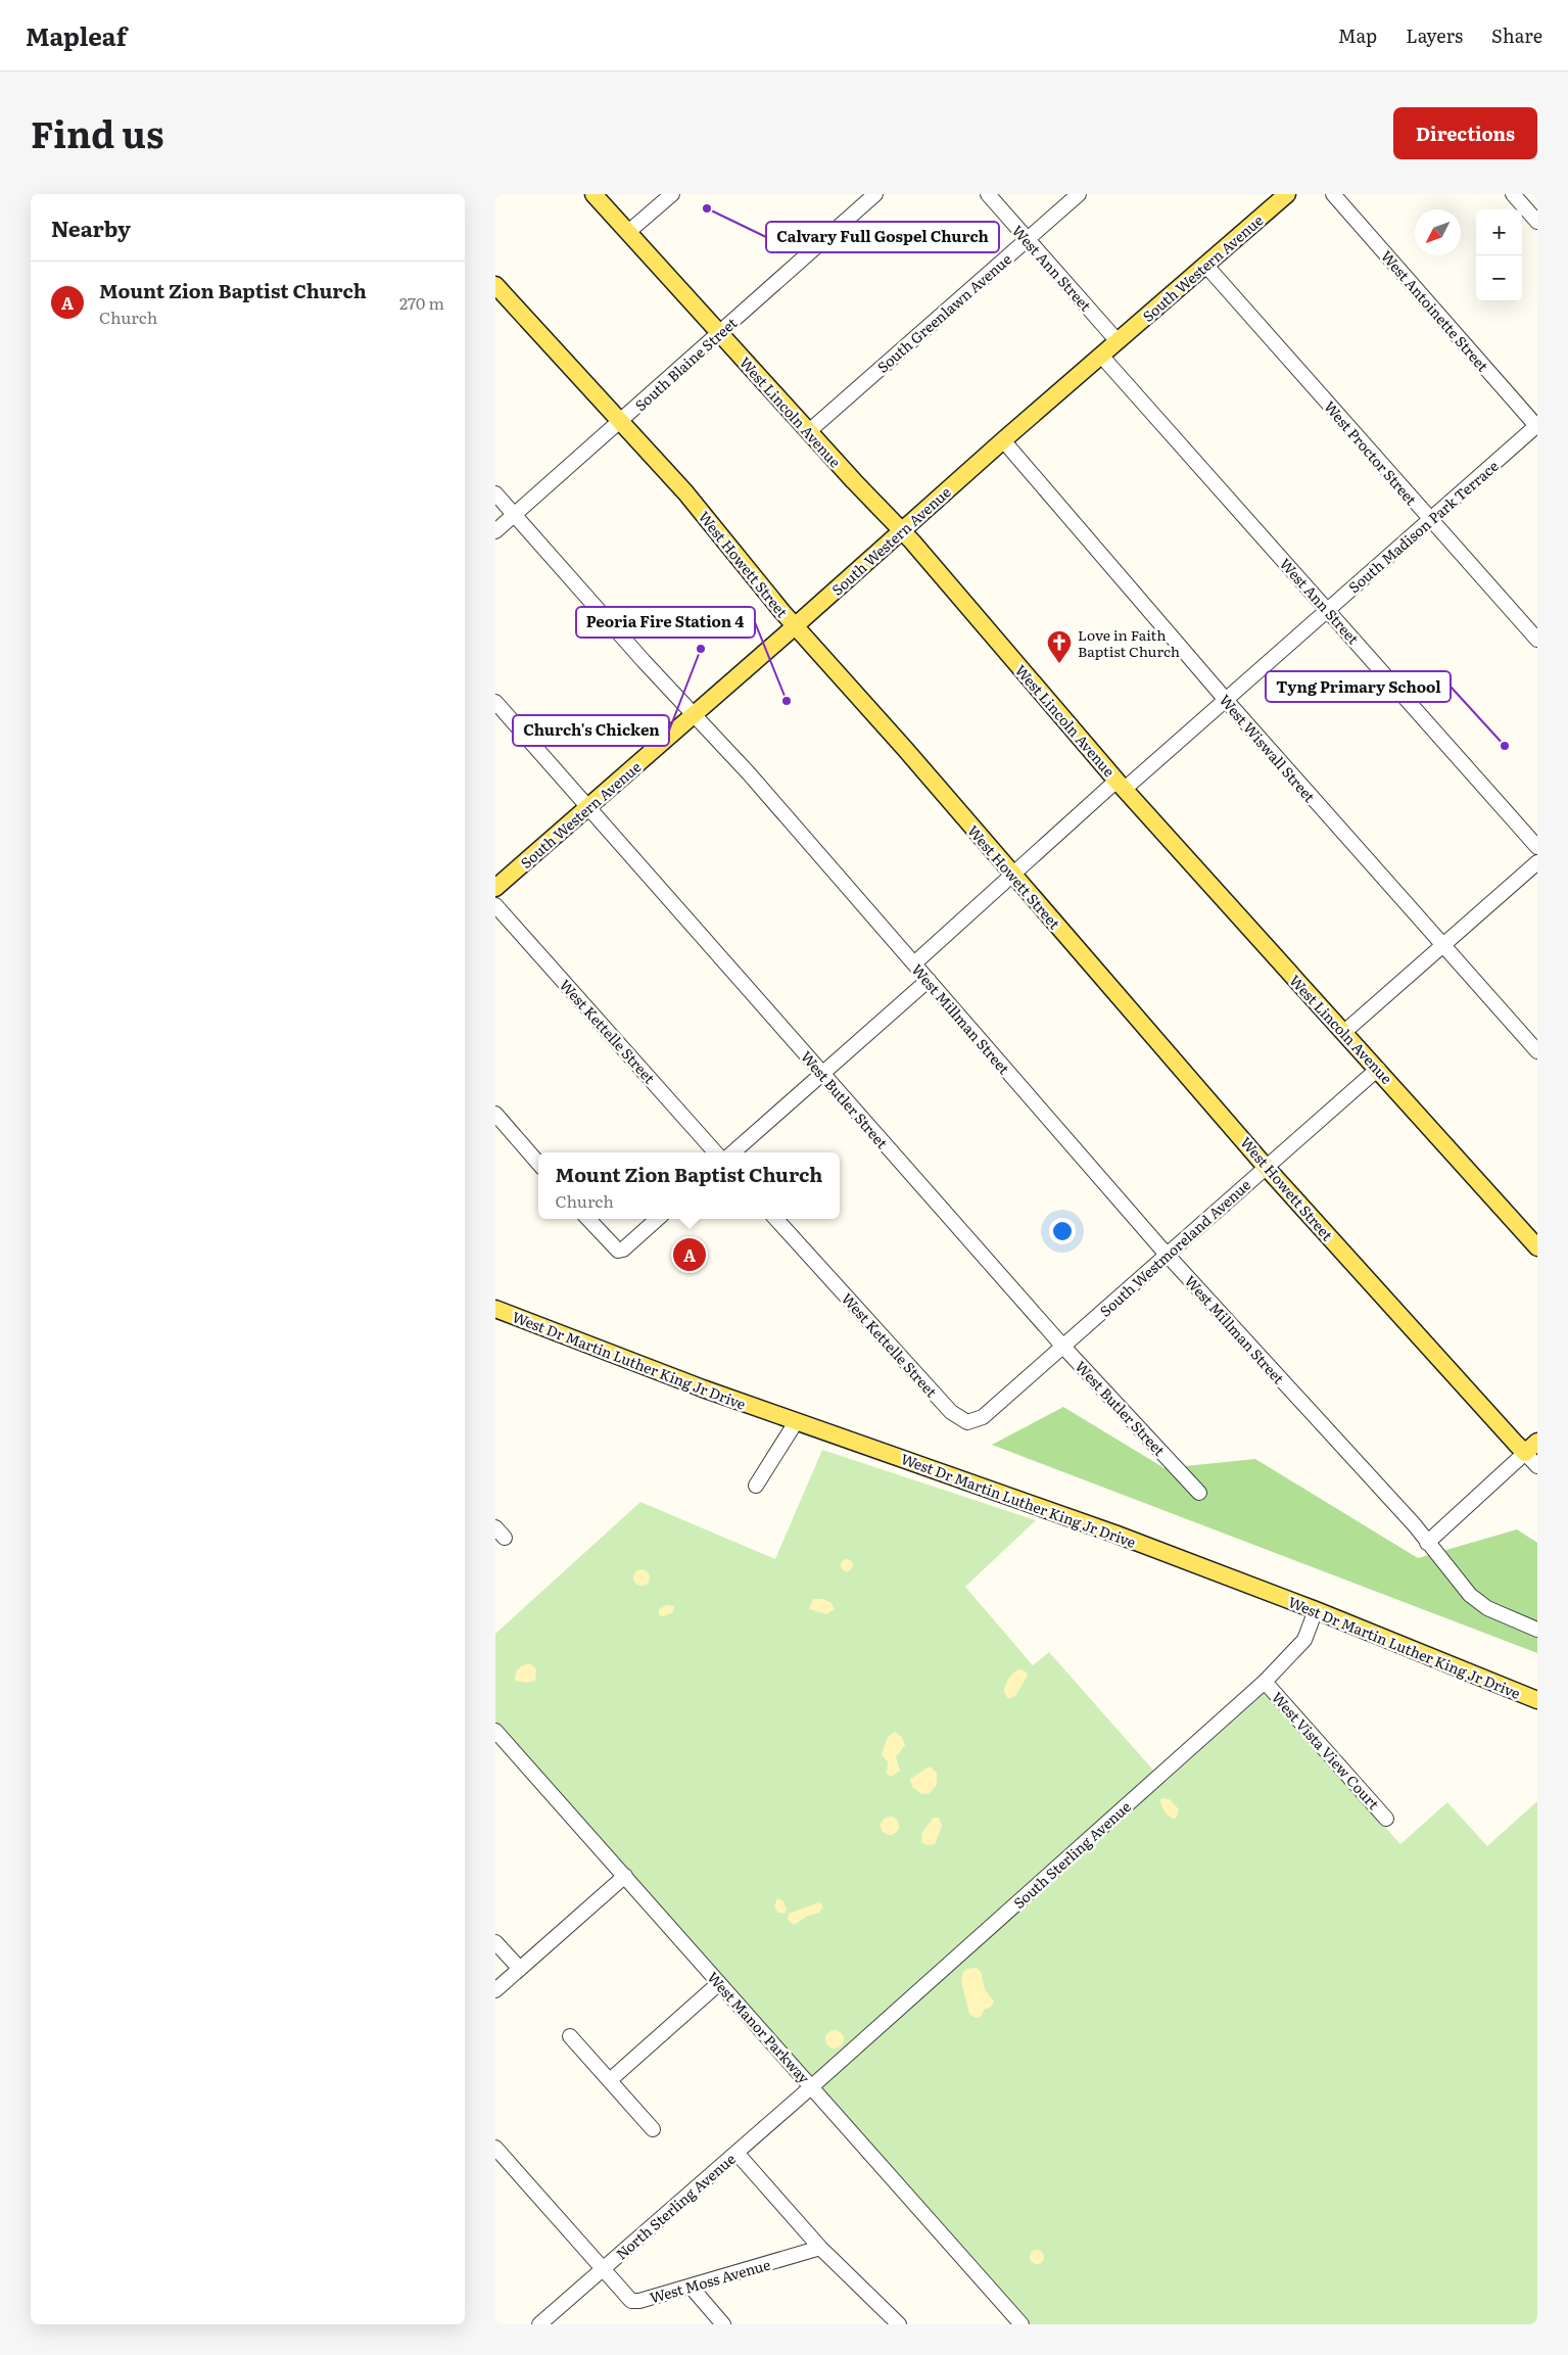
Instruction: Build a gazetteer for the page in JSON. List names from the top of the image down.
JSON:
{
  "streets": {
    "main road": [
      "South Western Avenue",
      "West Lincoln Avenue",
      "West Howett Street",
      "West Dr Martin Luther King Jr Drive"
    ],
    "street": [
      "West Ann Street",
      "West Antoinette Street",
      "South Greenlawn Avenue",
      "South Blaine Street",
      "West Proctor Street",
      "South Madison Park Terrace",
      "West Wiswall Street",
      "West Millman Street",
      "West Kettelle Street",
      "West Butler Street",
      "South Westmoreland Avenue",
      "West Vista View Court",
      "South Sterling Avenue",
      "West Manor Parkway",
      "North Sterling Avenue",
      "West Moss Avenue"
    ]
  },
  "crossings": [
    ["West Ann Street", "South Western Avenue"],
    ["West Ann Street", "South Greenlawn Avenue"],
    ["West Ann Street", "South Madison Park Terrace"],
    ["South Western Avenue", "West Lincoln Avenue"],
    ["South Western Avenue", "West Proctor Street"],
    ["South Western Avenue", "West Howett Street"],
    ["South Western Avenue", "West Wiswall Street"],
    ["South Western Avenue", "West Millman Street"],
    ["South Western Avenue", "West Butler Street"],
    ["West Antoinette Street", "South Madison Park Terrace"],
    ["South Greenlawn Avenue", "West Lincoln Avenue"],
    ["South Blaine Street", "West Lincoln Avenue"],
    ["South Blaine Street", "West Howett Street"],
    ["South Blaine Street", "West Millman Street"],
    ["West Lincoln Avenue", "South Madison Park Terrace"],
    ["West Lincoln Avenue", "South Westmoreland Avenue"],
    ["West Proctor Street", "South Madison Park Terrace"],
    ["South Madison Park Terrace", "West Howett Street"],
    ["South Madison Park Terrace", "West Wiswall Street"],
    ["South Madison Park Terrace", "West Millman Street"],
    ["West Howett Street", "South Westmoreland Avenue"],
    ["West Millman Street", "South Westmoreland Avenue"],
    ["West Kettelle Street", "South Westmoreland Avenue"],
    ["West Butler Street", "South Westmoreland Avenue"],
    ["West Dr Martin Luther King Jr Drive", "South Sterling Avenue"],
    ["West Vista View Court", "South Sterling Avenue"],
    ["South Sterling Avenue", "West Manor Parkway"],
    ["South Sterling Avenue", "North Sterling Avenue"],
    ["West Manor Parkway", "North Sterling Avenue"],
    ["North Sterling Avenue", "West Moss Avenue"]
  ],
  "places": {
    "other": [
      "Calvary Full Gospel Church",
      "Church's Chicken",
      "Peoria Fire Station 4",
      "Tyng Primary School"
    ],
    "church": ["Love in Faith Baptist Church"]
  },
  "north": "bottom left",
  "page": {
    "header": "Mapleaf",
    "nav": ["Map", "Layers", "Share"],
    "title": "Find us",
    "buttons": "Directions",
    "heading": "Nearby",
    "map_buttons": ["+", "−"],
    "list": [
      {
        "mark": "A",
        "name": "Mount Zion Baptist Church",
        "note": "Church",
        "value": "270 m"
      }
    ],
    "popup": ["Mount Zion Baptist Church", "Church"],
    "pins": "A"
  }
}
